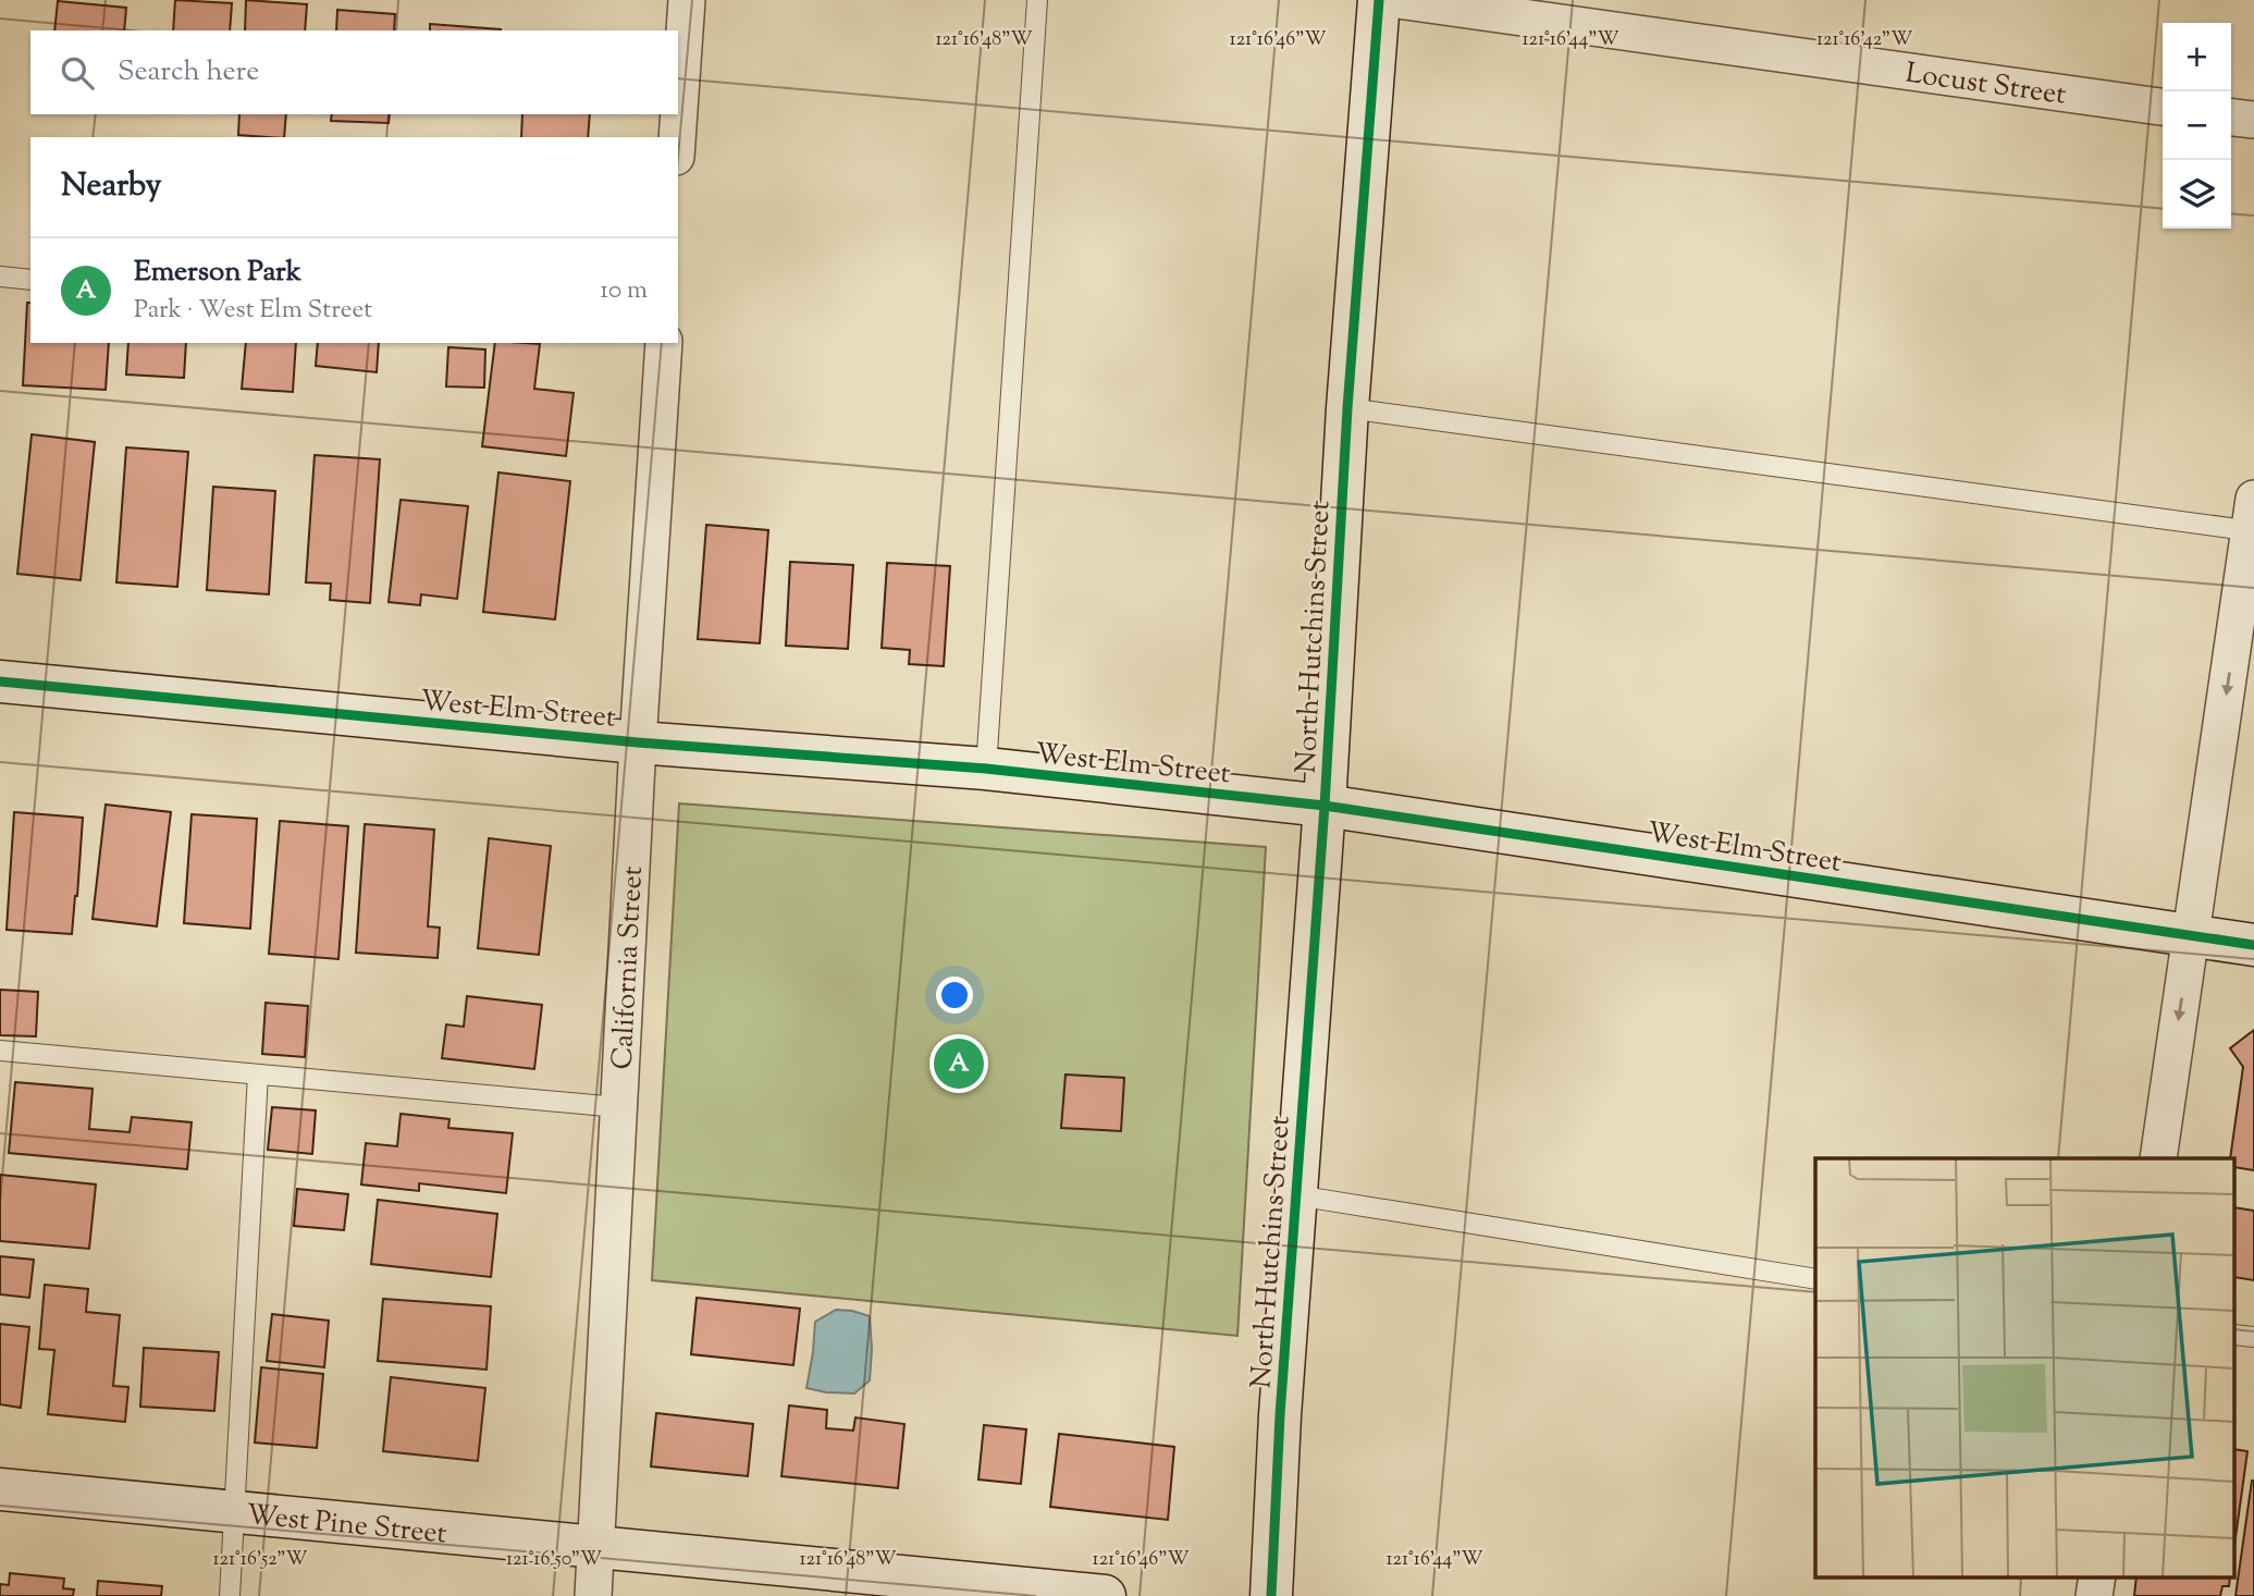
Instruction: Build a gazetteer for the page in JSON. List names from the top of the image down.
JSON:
{
  "streets": {
    "street": [
      "Locust Street",
      "North Hutchins Street",
      "West Elm Street",
      "California Street",
      "West Pine Street"
    ]
  },
  "crossings": [
    ["North Hutchins Street", "West Elm Street"],
    ["West Elm Street", "California Street"],
    ["California Street", "West Pine Street"]
  ],
  "page": {
    "map_buttons": ["+", "−"],
    "search": "Search here",
    "heading": "Nearby",
    "list": [
      {
        "mark": "A",
        "name": "Emerson Park",
        "note": "Park · West Elm Street",
        "value": "10 m"
      }
    ],
    "pins": "A"
  },
  "coordinates": [
    "121°16'48\"W",
    "121°16'46\"W",
    "121°16'44\"W",
    "121°16'42\"W",
    "121°16'52\"W",
    "121°16'50\"W"
  ]
}
